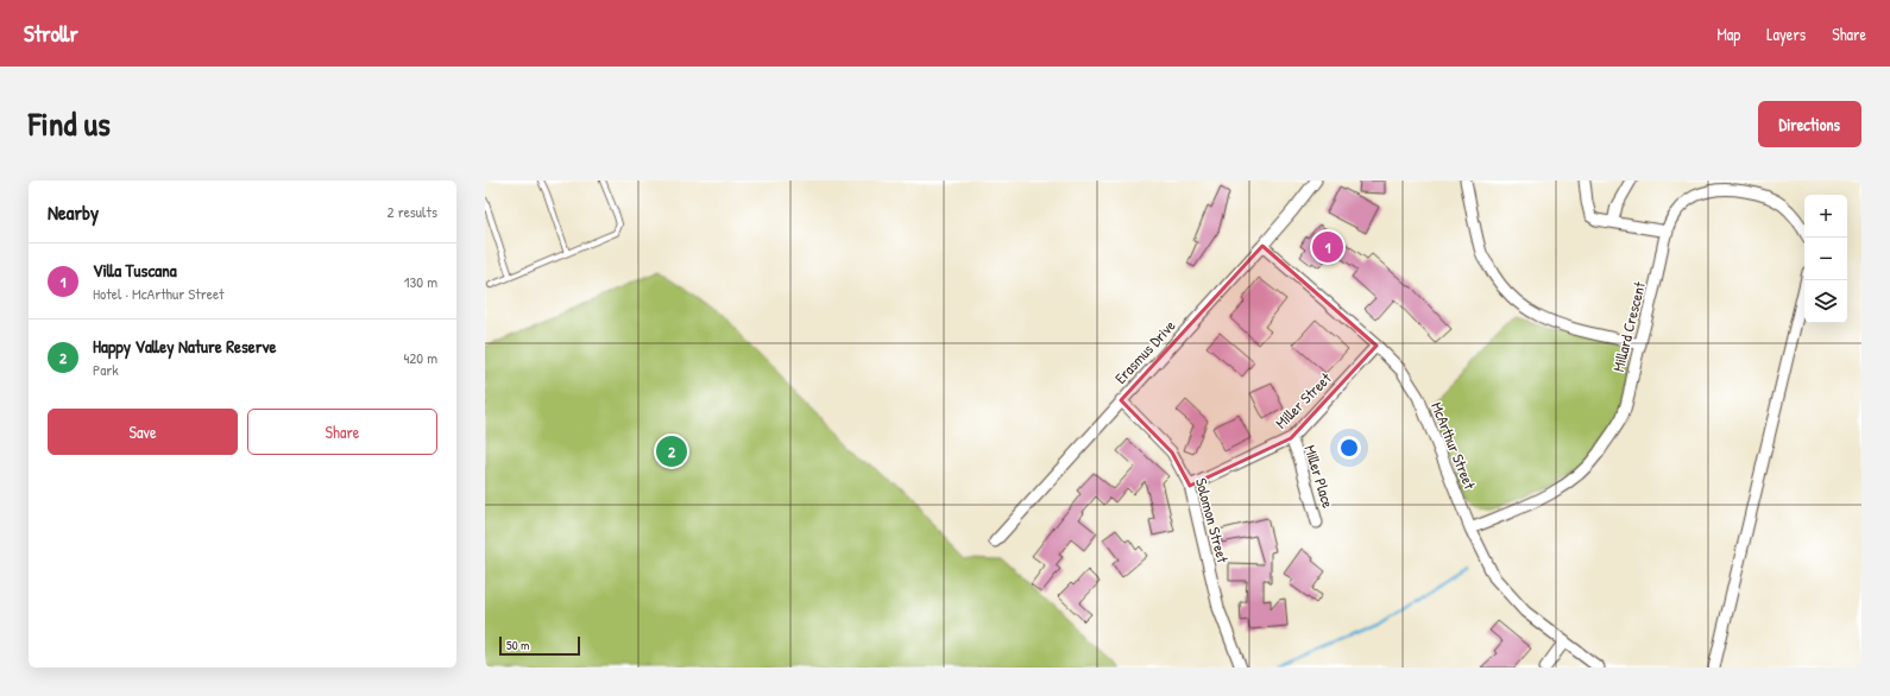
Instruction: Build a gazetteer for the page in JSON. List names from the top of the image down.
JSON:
{
  "streets": {
    "street": [
      "Millard Crescent",
      "Erasmus Drive",
      "Miller Street",
      "McArthur Street",
      "Miller Place",
      "Solomon Street"
    ]
  },
  "crossings": [
    ["Millard Crescent", "McArthur Street"],
    ["Erasmus Drive", "McArthur Street"],
    ["Erasmus Drive", "Solomon Street"],
    ["Miller Street", "McArthur Street"],
    ["Miller Street", "Miller Place"],
    ["Miller Street", "Solomon Street"]
  ],
  "scale_bar": "50 m",
  "page": {
    "header": "Strollr",
    "nav": ["Map", "Layers", "Share"],
    "title": "Find us",
    "buttons": [
      "Directions",
      ["Save", "Share"]
    ],
    "heading": ["Nearby", "2 results"],
    "map_buttons": ["+", "−"],
    "pins": ["1", "2"],
    "list": [
      {
        "mark": "1",
        "name": "Villa Tuscana",
        "note": "Hotel · McArthur Street",
        "value": "130 m"
      },
      {
        "mark": "2",
        "name": "Happy Valley Nature Reserve",
        "note": "Park",
        "value": "420 m"
      }
    ],
    "scale": "50 m"
  }
}
